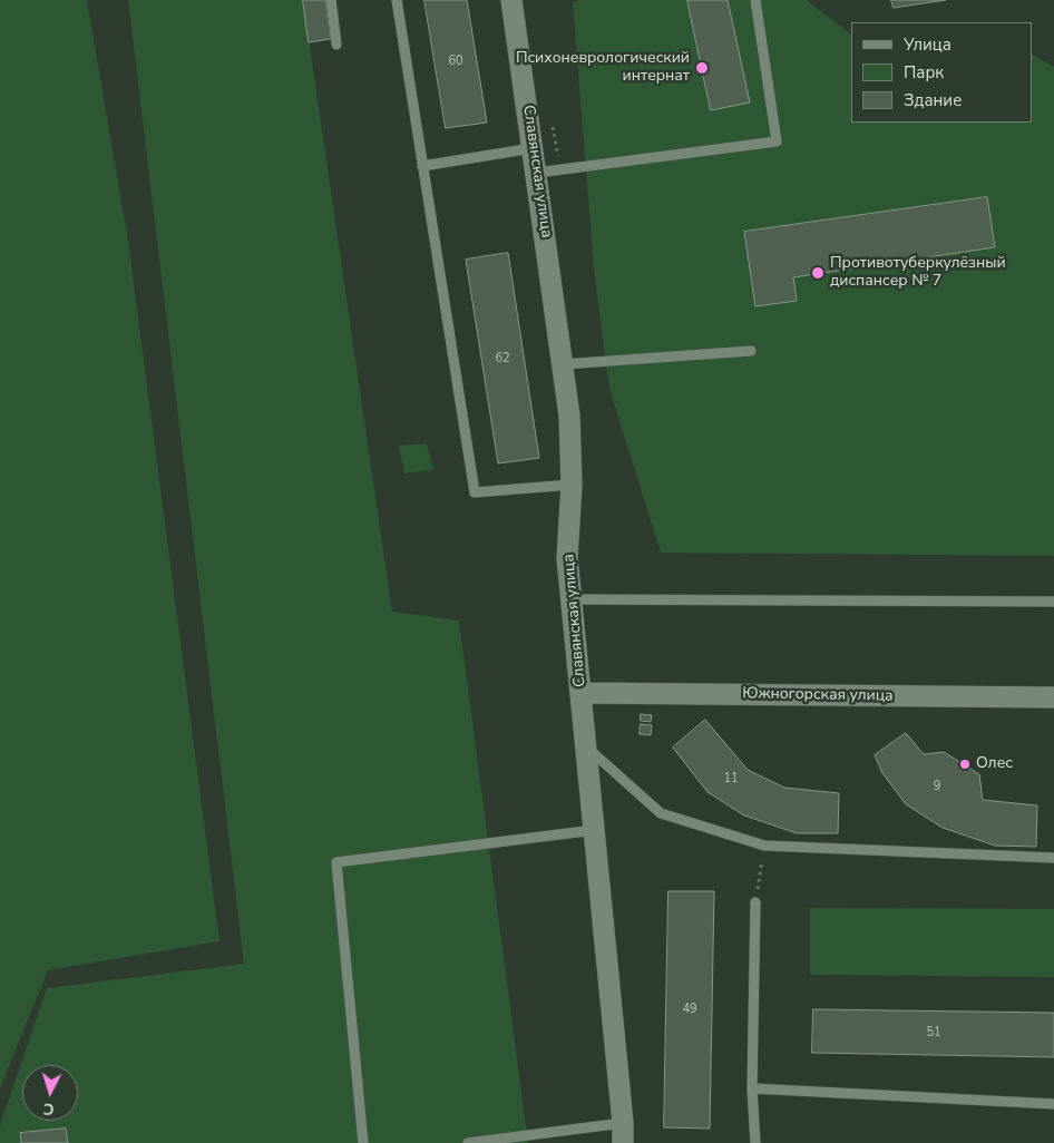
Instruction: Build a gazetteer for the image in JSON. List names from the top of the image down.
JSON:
{
  "streets": {
    "street": ["Славянская улица", "Южногорская улица"]
  },
  "crossings": [
    ["Славянская улица", "Южногорская улица"]
  ],
  "places": ["Психоневрологический интернат", "Противотуберкулёзный диспансер № 7", "Олес"],
  "house_numbers": [
    "60",
    "62",
    "11",
    "9",
    "49",
    "51"
  ],
  "legend": ["Улица", "Парк", "Здание"],
  "north": "bottom"
}
